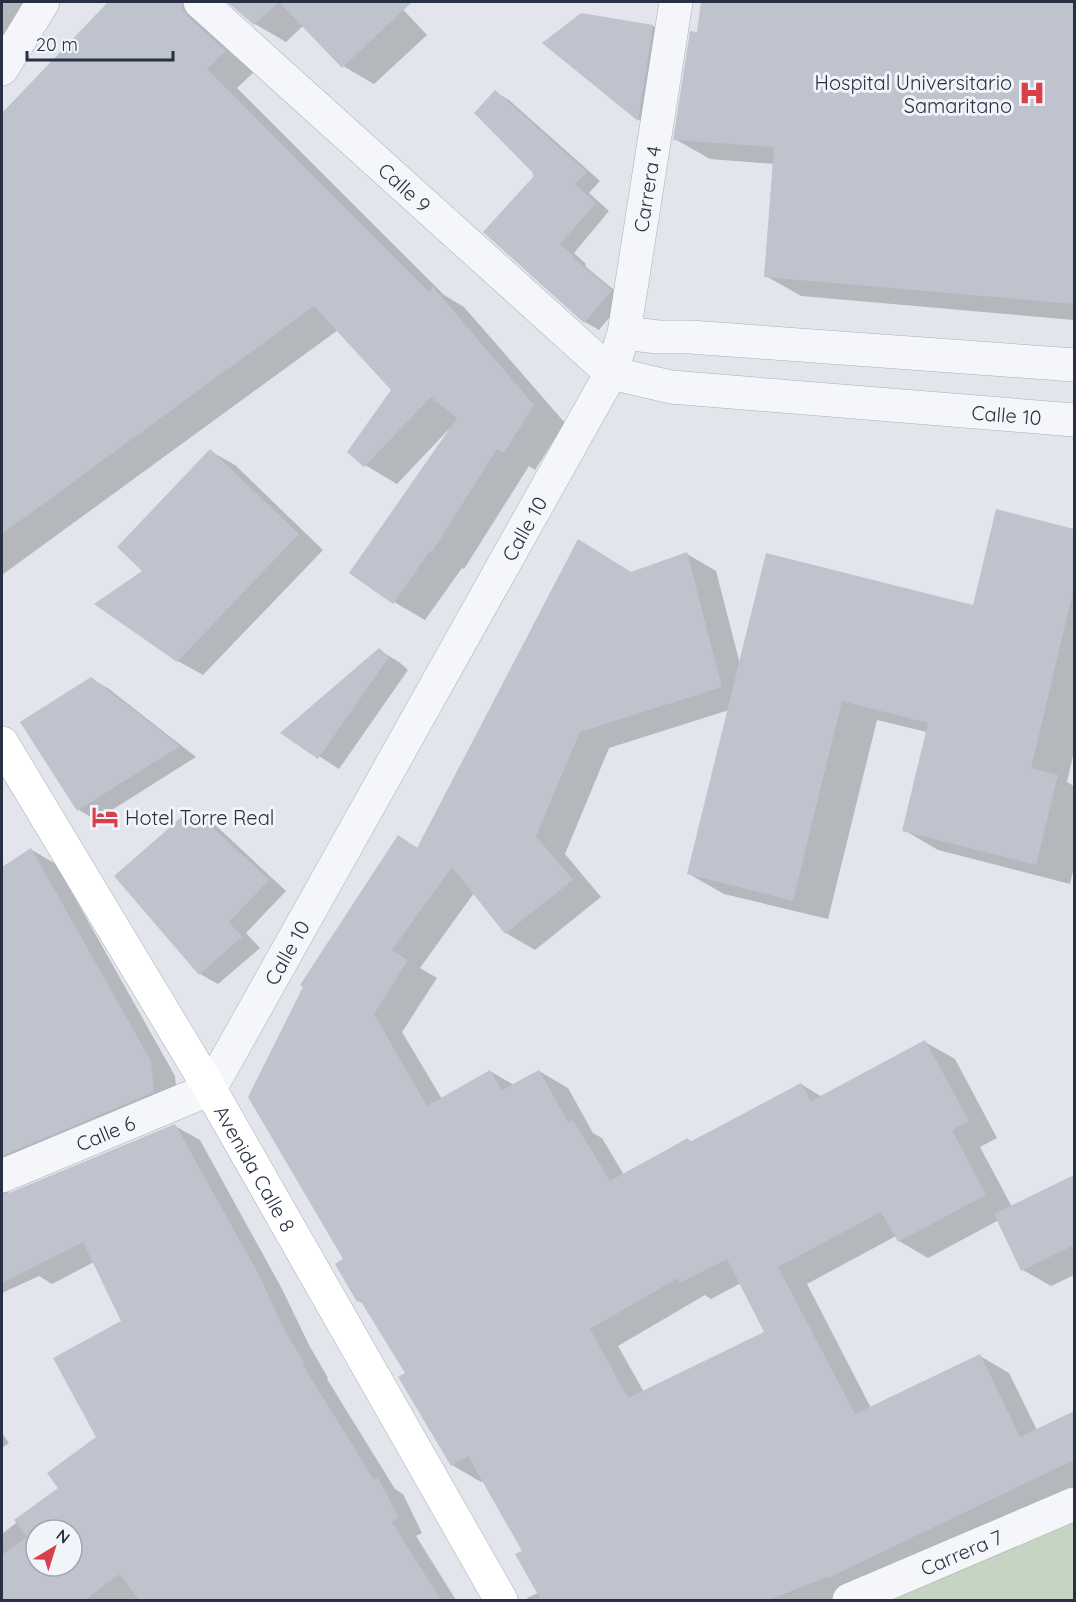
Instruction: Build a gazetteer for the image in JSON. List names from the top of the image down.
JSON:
{
  "streets": {
    "main road": ["Avenida Calle 8"],
    "street": [
      "Calle 9",
      "Carrera 4",
      "Calle 10",
      "Calle 6",
      "Carrera 7"
    ]
  },
  "crossings": [
    ["Calle 9", "Carrera 4"],
    ["Calle 9", "Calle 10"],
    ["Carrera 4", "Calle 10"],
    ["Calle 10", "Calle 6"],
    ["Calle 10", "Avenida Calle 8"],
    ["Calle 6", "Avenida Calle 8"]
  ],
  "places": {
    "hospital": ["Hospital Universitario Samaritano"],
    "hotel": ["Hotel Torre Real"]
  },
  "scale_bar": "20 m",
  "north": "top right"
}
